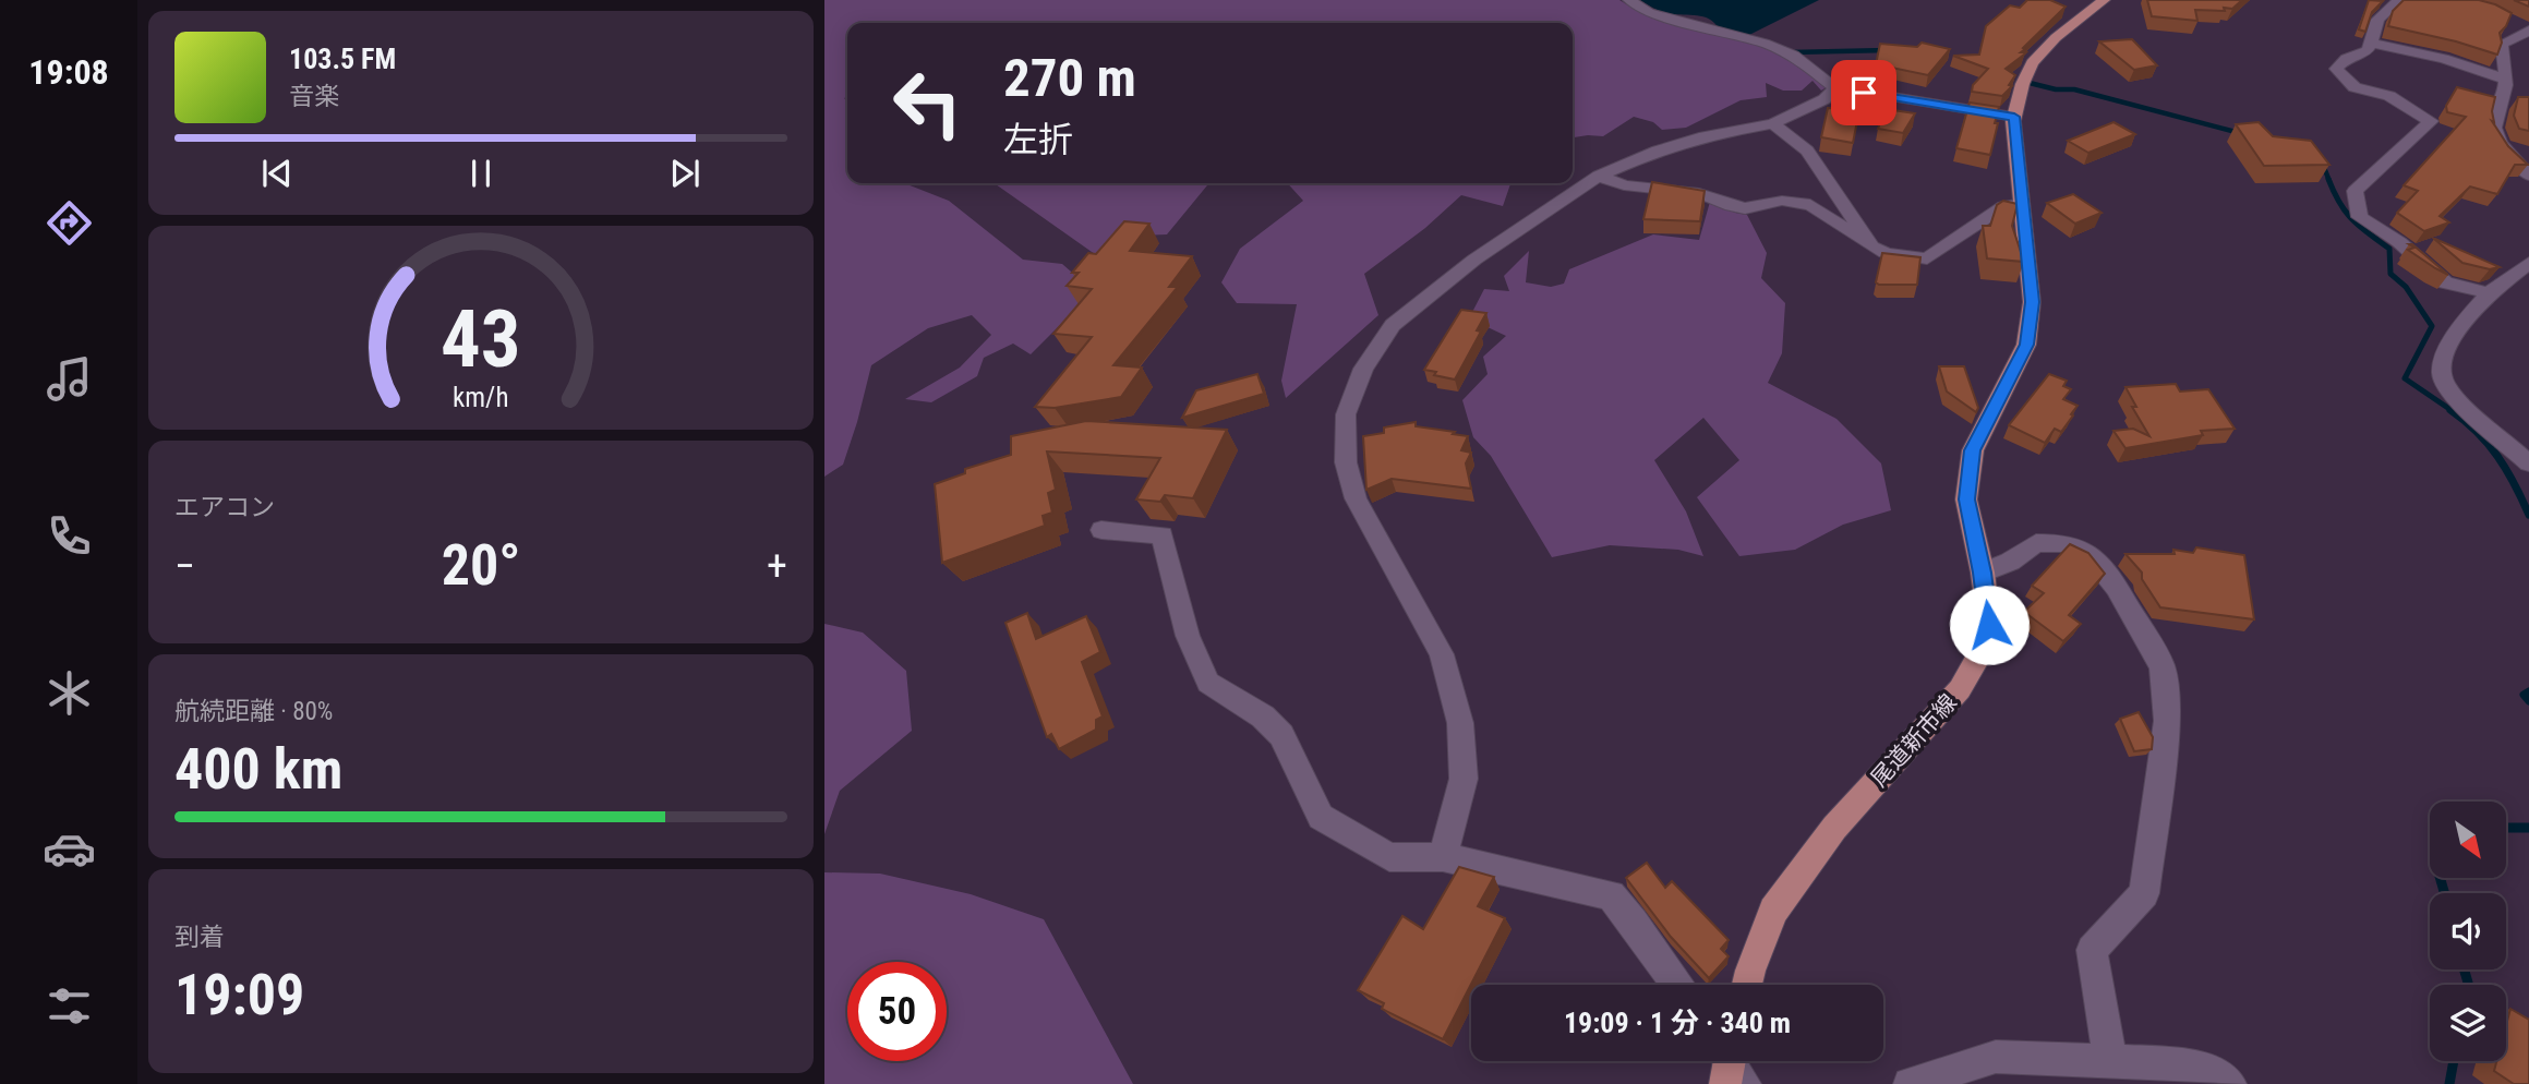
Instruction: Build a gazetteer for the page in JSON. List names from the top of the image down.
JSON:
{
  "streets": {
    "main road": ["尾道新市線"]
  },
  "north": "bottom right",
  "page": {
    "tabs": "19:08",
    "turn": ["270 m", "左折"],
    "song": ["103.5 FM", "音楽"],
    "tile": [
      "エアコン",
      ["航続距離 · 80%", "400 km"],
      ["到着", "19:09"]
    ],
    "heat": ["−", "20°", "+"],
    "limit": "50",
    "trip": "19:09 · 1 分 · 340 m",
    "gauge": ["43", "km/h"]
  }
}
